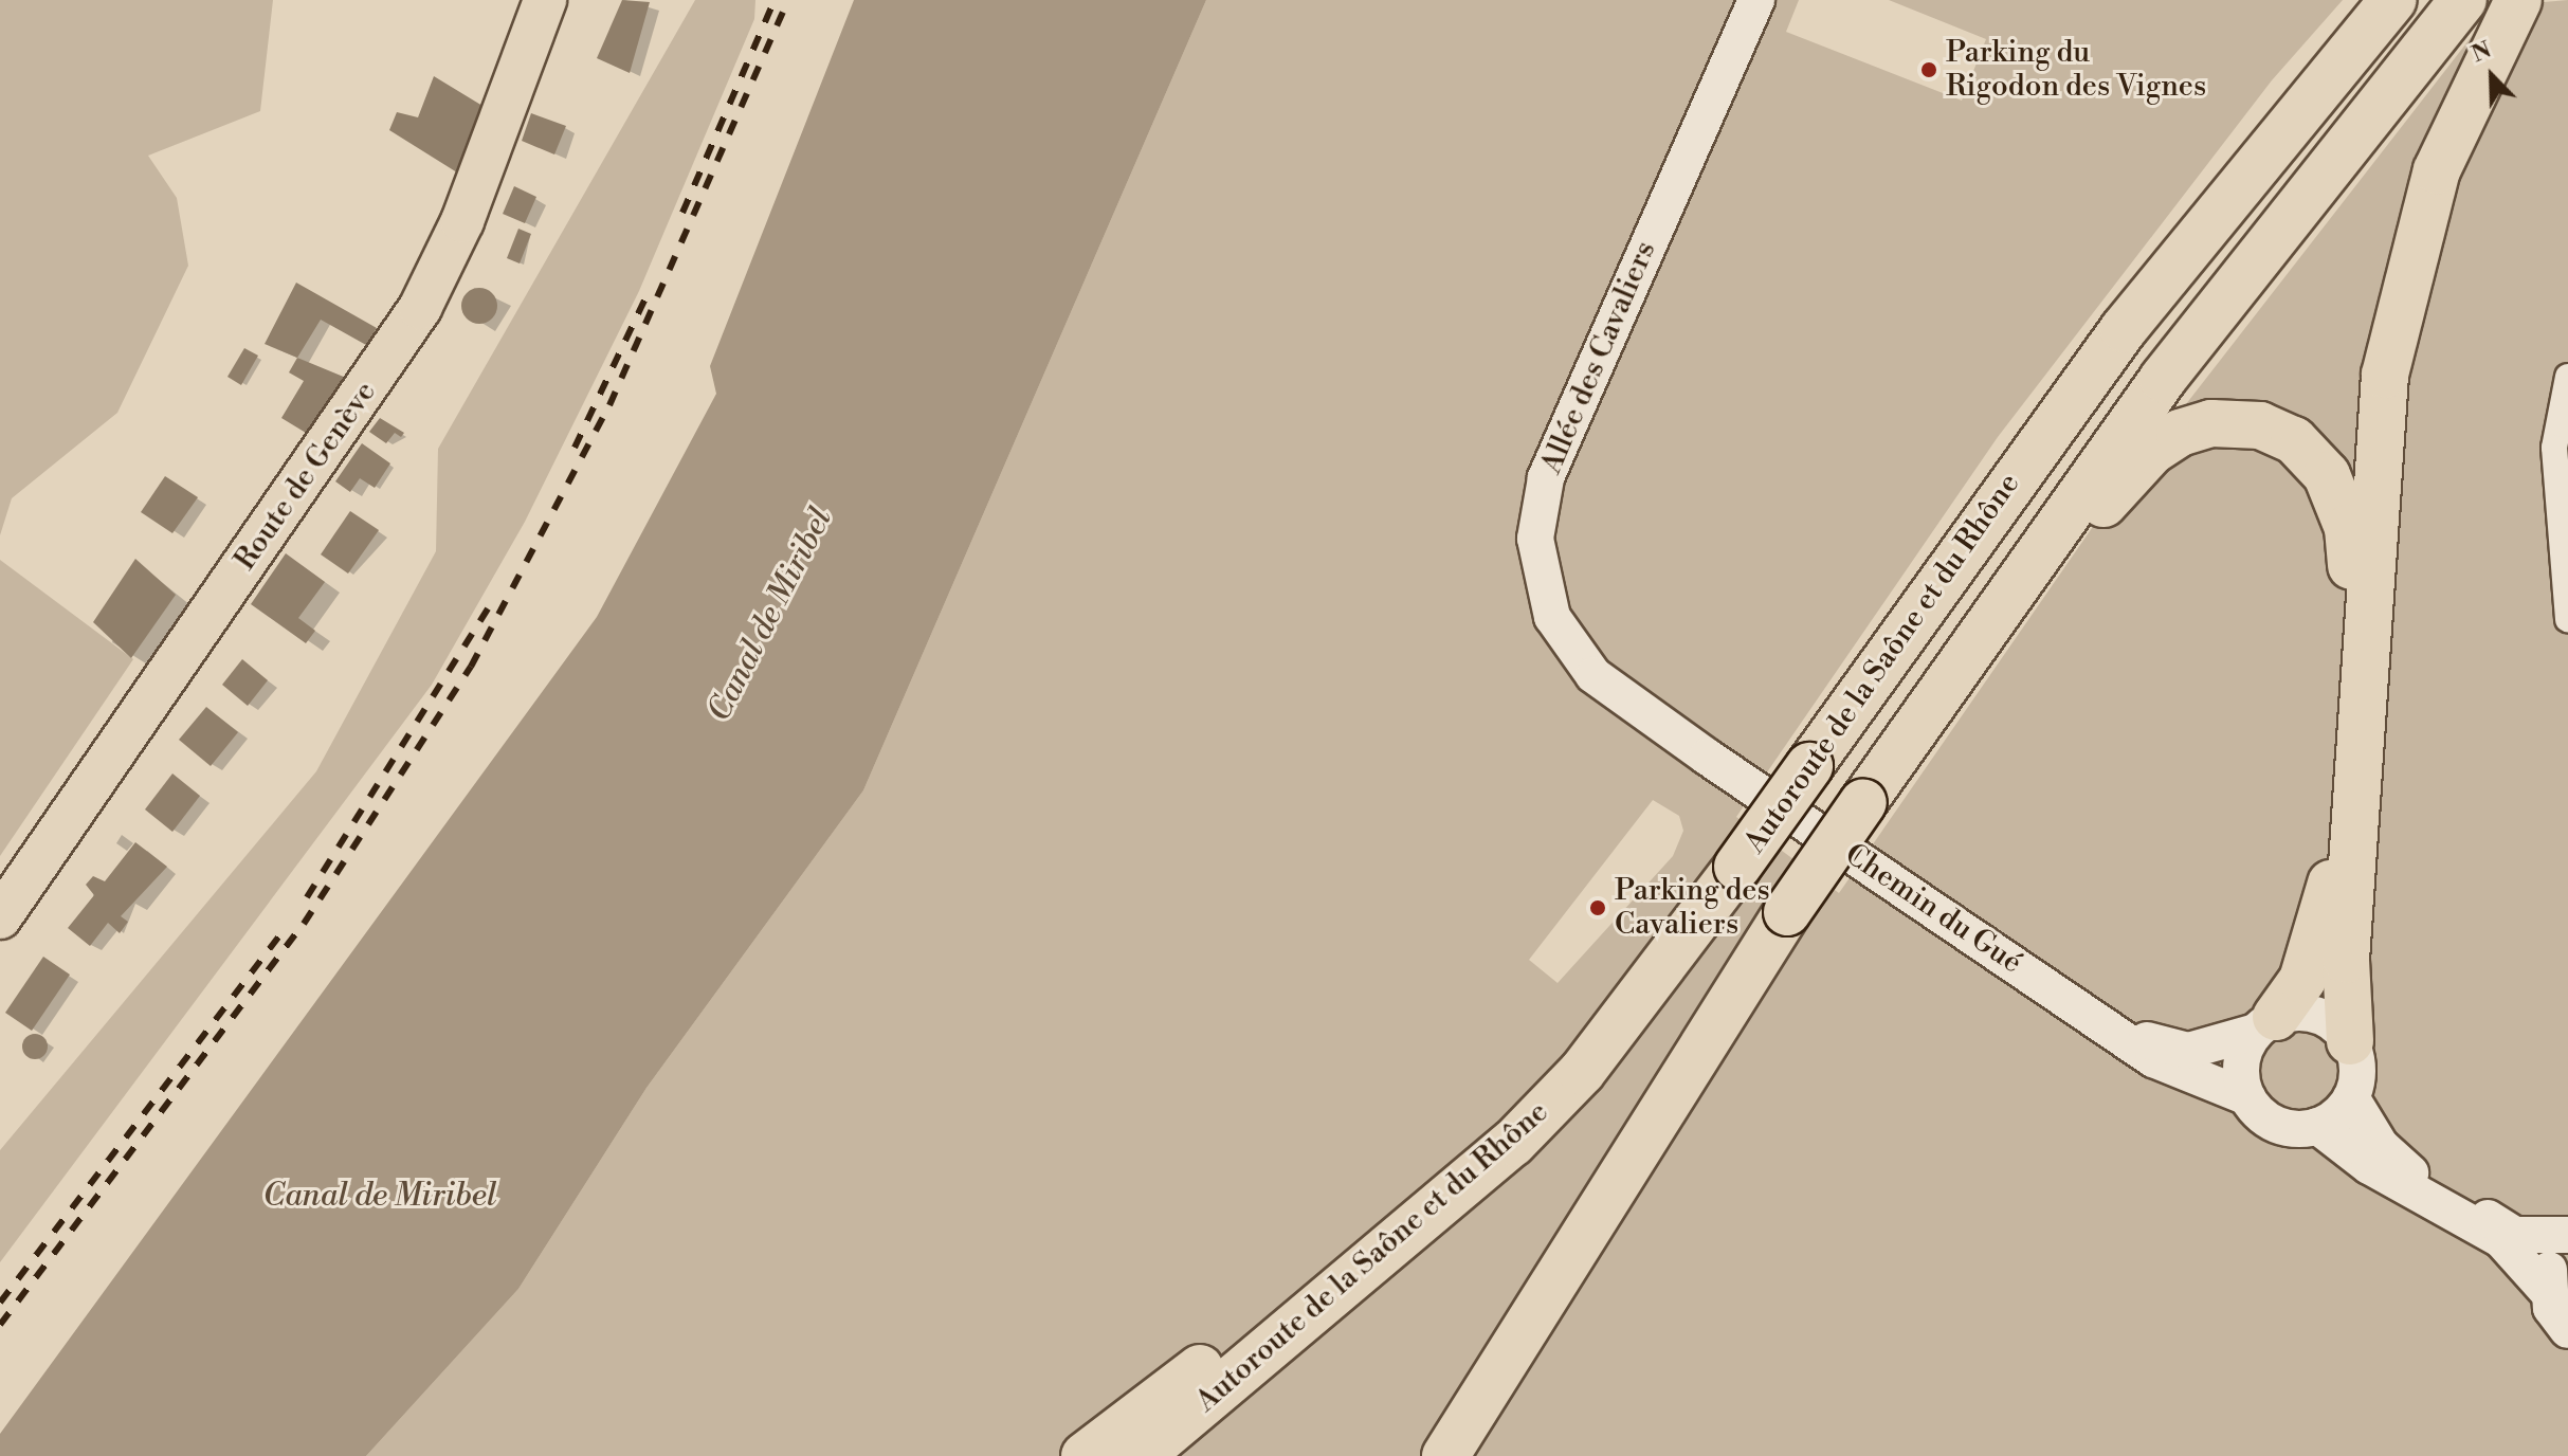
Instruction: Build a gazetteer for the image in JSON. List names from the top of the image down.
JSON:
{
  "streets": {
    "highway": ["Autoroute de la Saône et du Rhône"],
    "main road": ["Route de Genève"],
    "street": ["Allée des Cavaliers", "Chemin du Gué"]
  },
  "crossings": [
    ["Allée des Cavaliers", "Chemin du Gué"]
  ],
  "water": ["Canal de Miribel"],
  "places": ["Parking du Rigodon des Vignes", "Parking des Cavaliers"],
  "north": "top left"
}
